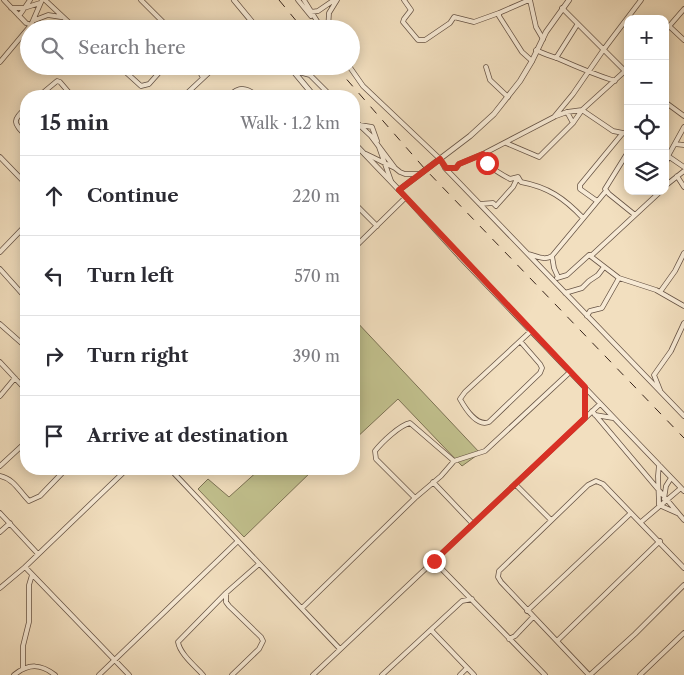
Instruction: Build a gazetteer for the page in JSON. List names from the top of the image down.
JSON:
{
  "page": {
    "map_buttons": ["+", "−"],
    "search": "Search here",
    "heading": ["15 min", "Walk · 1.2 km"],
    "list": [
      ["Continue", "220 m"],
      ["Turn left", "570 m"],
      ["Turn right", "390 m"],
      "Arrive at destination"
    ]
  }
}
